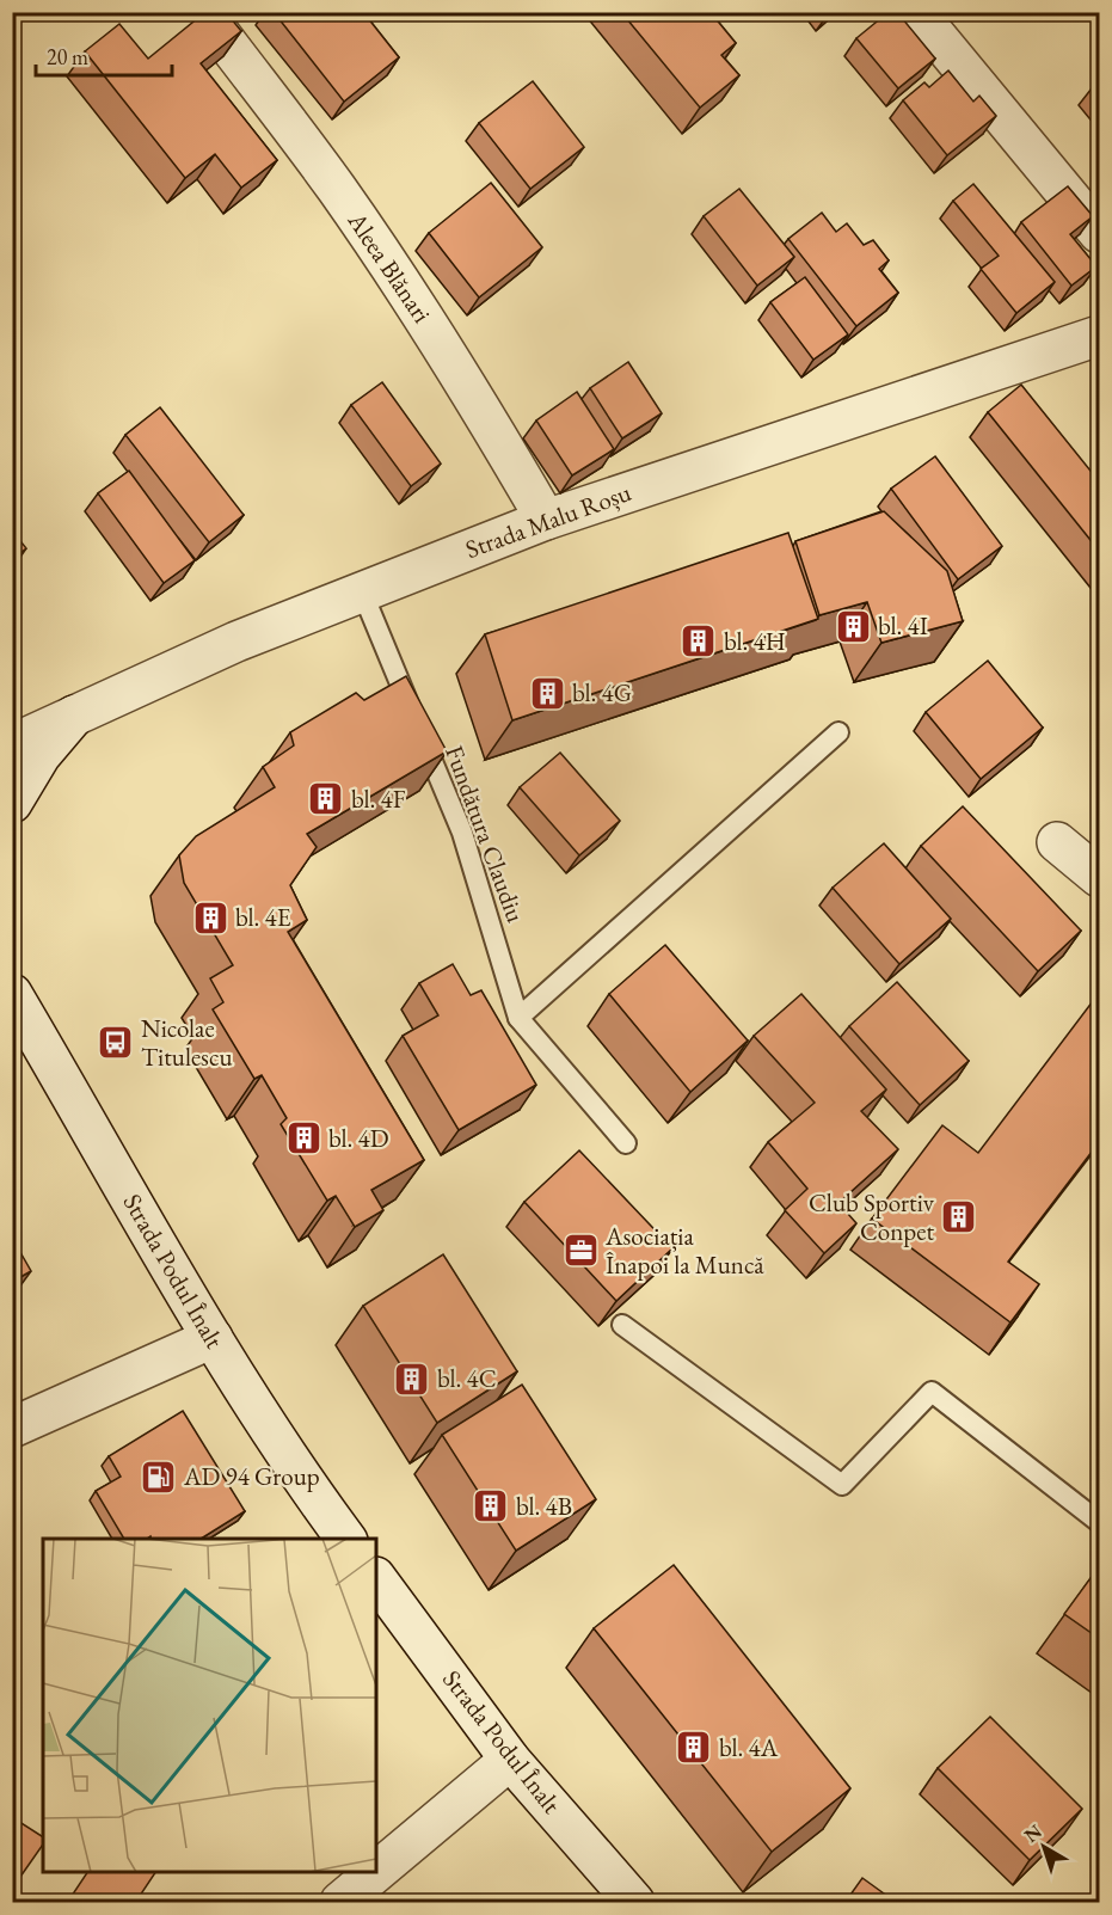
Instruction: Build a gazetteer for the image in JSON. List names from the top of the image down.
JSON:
{
  "streets": {
    "street": ["Aleea Blănari", "Strada Malu Roșu", "Strada Podul Înalt"],
    "lane": ["Fundătura Claudiu"]
  },
  "crossings": [
    ["Aleea Blănari", "Strada Malu Roșu"],
    ["Strada Malu Roșu", "Fundătura Claudiu"]
  ],
  "places": {
    "building": [
      "bl. 4I",
      "bl. 4H",
      "bl. 4G",
      "bl. 4F",
      "bl. 4E",
      "bl. 4D",
      "Club Sportiv Conpet",
      "bl. 4C",
      "bl. 4B",
      "bl. 4A"
    ],
    "bus stop": ["Nicolae Titulescu"],
    "office": ["Asociația Înapoi la Muncă"],
    "fuel station": ["AD 94 Group"]
  },
  "scale_bar": "20 m",
  "north": "top left"
}
